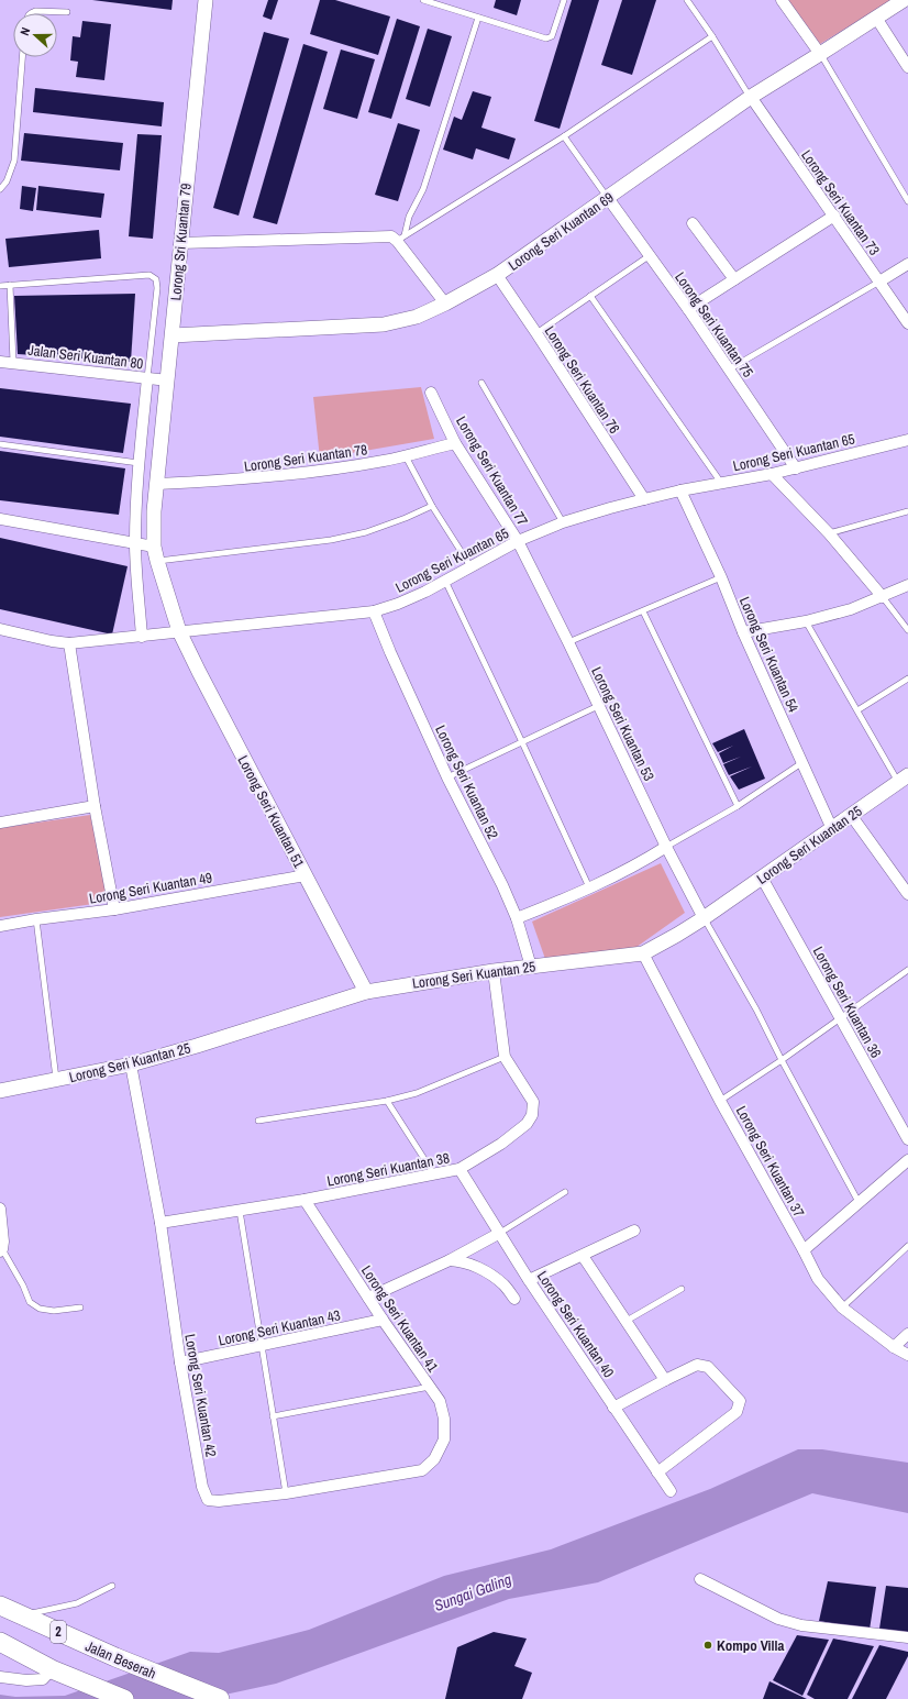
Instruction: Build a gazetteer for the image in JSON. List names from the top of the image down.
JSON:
{
  "streets": {
    "highway": ["2", "Jalan Beserah"],
    "street": [
      "Lorong Seri Kuantan 73",
      "Lorong Seri Kuantan 69",
      "Lorong Sri Kuantan 79",
      "Lorong Seri Kuantan 75",
      "Jalan Seri Kuantan 80",
      "Lorong Seri Kuantan 76",
      "Lorong Seri Kuantan 65",
      "Lorong Seri Kuantan 78",
      "Lorong Seri Kuantan 77",
      "Lorong Seri Kuantan 54",
      "Lorong Seri Kuantan 53",
      "Lorong Seri Kuantan 52",
      "Lorong Seri Kuantan 51",
      "Lorong Seri Kuantan 25",
      "Lorong Seri Kuantan 49",
      "Lorong Seri Kuantan 36",
      "Lorong Seri Kuantan 37",
      "Lorong Seri Kuantan 38",
      "Lorong Seri Kuantan 41",
      "Lorong Seri Kuantan 40",
      "Lorong Seri Kuantan 43",
      "Lorong Seri Kuantan 42"
    ]
  },
  "crossings": [
    ["Lorong Seri Kuantan 73", "Lorong Seri Kuantan 69"],
    ["Lorong Seri Kuantan 69", "Lorong Sri Kuantan 79"],
    ["Lorong Seri Kuantan 69", "Lorong Seri Kuantan 75"],
    ["Lorong Seri Kuantan 69", "Lorong Seri Kuantan 76"],
    ["Lorong Sri Kuantan 79", "Jalan Seri Kuantan 80"],
    ["Lorong Sri Kuantan 79", "Lorong Seri Kuantan 78"],
    ["Lorong Sri Kuantan 79", "Lorong Seri Kuantan 51"],
    ["Lorong Seri Kuantan 75", "Lorong Seri Kuantan 65"],
    ["Lorong Seri Kuantan 76", "Lorong Seri Kuantan 65"],
    ["Lorong Seri Kuantan 65", "Lorong Seri Kuantan 77"],
    ["Lorong Seri Kuantan 65", "Lorong Seri Kuantan 54"],
    ["Lorong Seri Kuantan 65", "Lorong Seri Kuantan 53"],
    ["Lorong Seri Kuantan 65", "Lorong Seri Kuantan 52"],
    ["Lorong Seri Kuantan 65", "Lorong Seri Kuantan 51"],
    ["Lorong Seri Kuantan 78", "Lorong Seri Kuantan 77"],
    ["Lorong Seri Kuantan 77", "Lorong Seri Kuantan 53"],
    ["Lorong Seri Kuantan 54", "Lorong Seri Kuantan 25"],
    ["Lorong Seri Kuantan 53", "Lorong Seri Kuantan 25"],
    ["Lorong Seri Kuantan 52", "Lorong Seri Kuantan 25"],
    ["Lorong Seri Kuantan 51", "Lorong Seri Kuantan 25"],
    ["Lorong Seri Kuantan 51", "Lorong Seri Kuantan 49"],
    ["Lorong Seri Kuantan 25", "Lorong Seri Kuantan 36"],
    ["Lorong Seri Kuantan 25", "Lorong Seri Kuantan 37"],
    ["Lorong Seri Kuantan 25", "Lorong Seri Kuantan 38"],
    ["Lorong Seri Kuantan 25", "Lorong Seri Kuantan 42"],
    ["Lorong Seri Kuantan 38", "Lorong Seri Kuantan 41"],
    ["Lorong Seri Kuantan 38", "Lorong Seri Kuantan 40"],
    ["Lorong Seri Kuantan 38", "Lorong Seri Kuantan 42"],
    ["Lorong Seri Kuantan 41", "Lorong Seri Kuantan 43"],
    ["Lorong Seri Kuantan 41", "Lorong Seri Kuantan 42"],
    ["Lorong Seri Kuantan 43", "Lorong Seri Kuantan 42"]
  ],
  "water": ["Sungai Galing"],
  "places": ["Kompo Villa"],
  "north": "left"
}
